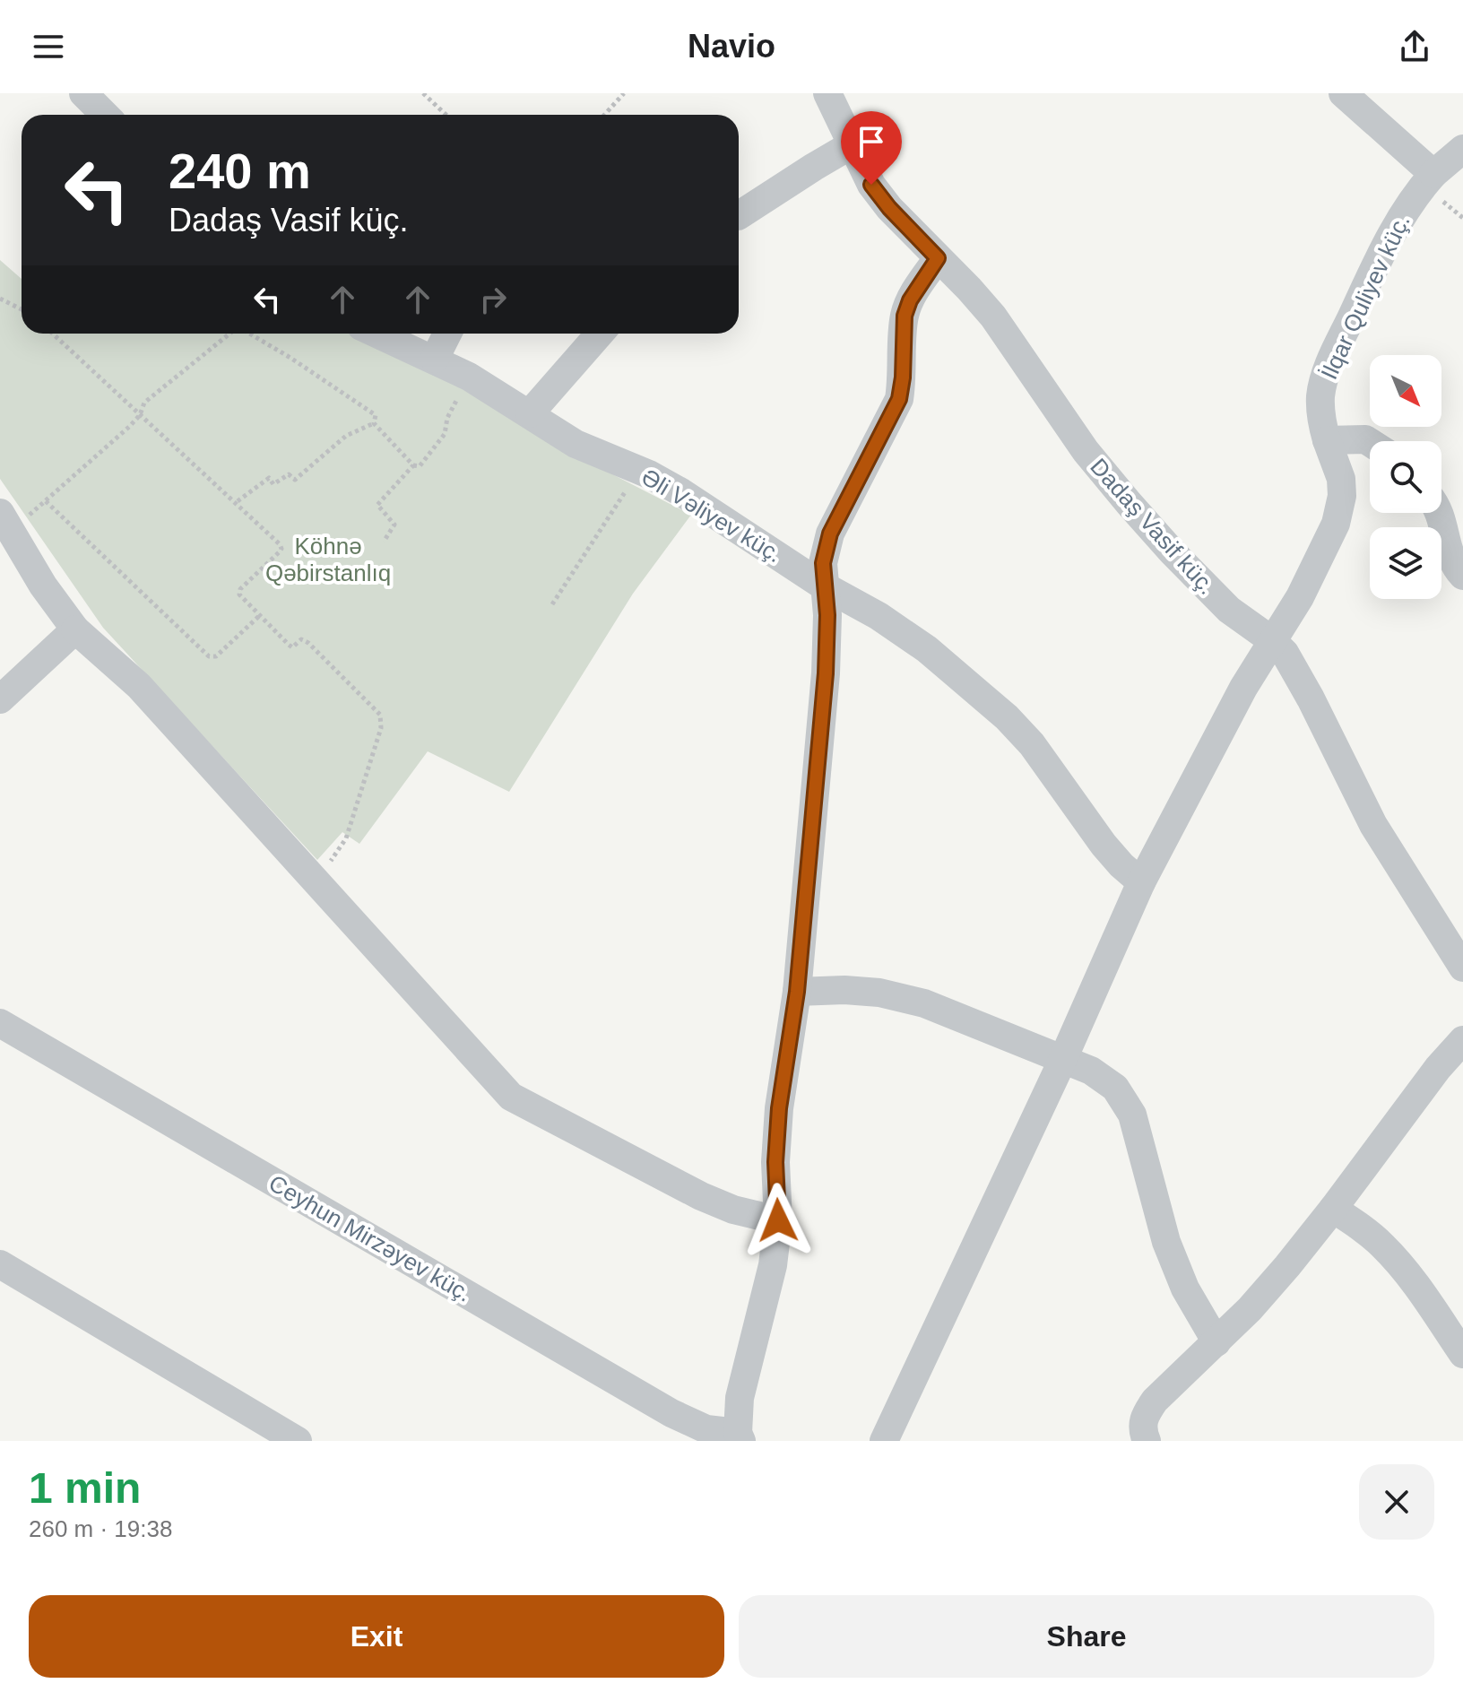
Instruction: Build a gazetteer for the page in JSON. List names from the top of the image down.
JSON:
{
  "streets": {
    "street": [
      "İlqar Quliyev küç.",
      "Əli Vəliyev küç.",
      "Dadaş Vasif küç.",
      "Ceyhun Mirzəyev küç."
    ]
  },
  "crossings": [
    ["İlqar Quliyev küç.", "Əli Vəliyev küç."],
    ["İlqar Quliyev küç.", "Dadaş Vasif küç."]
  ],
  "parks": ["Köhnə Qəbirstanlıq"],
  "north": "bottom right",
  "page": {
    "header": "Navio",
    "turn": ["240 m", "Dadaş Vasif küç."],
    "heading": ["1 min", "260 m · 19:38"],
    "buttons": ["Exit", "Share"]
  }
}
